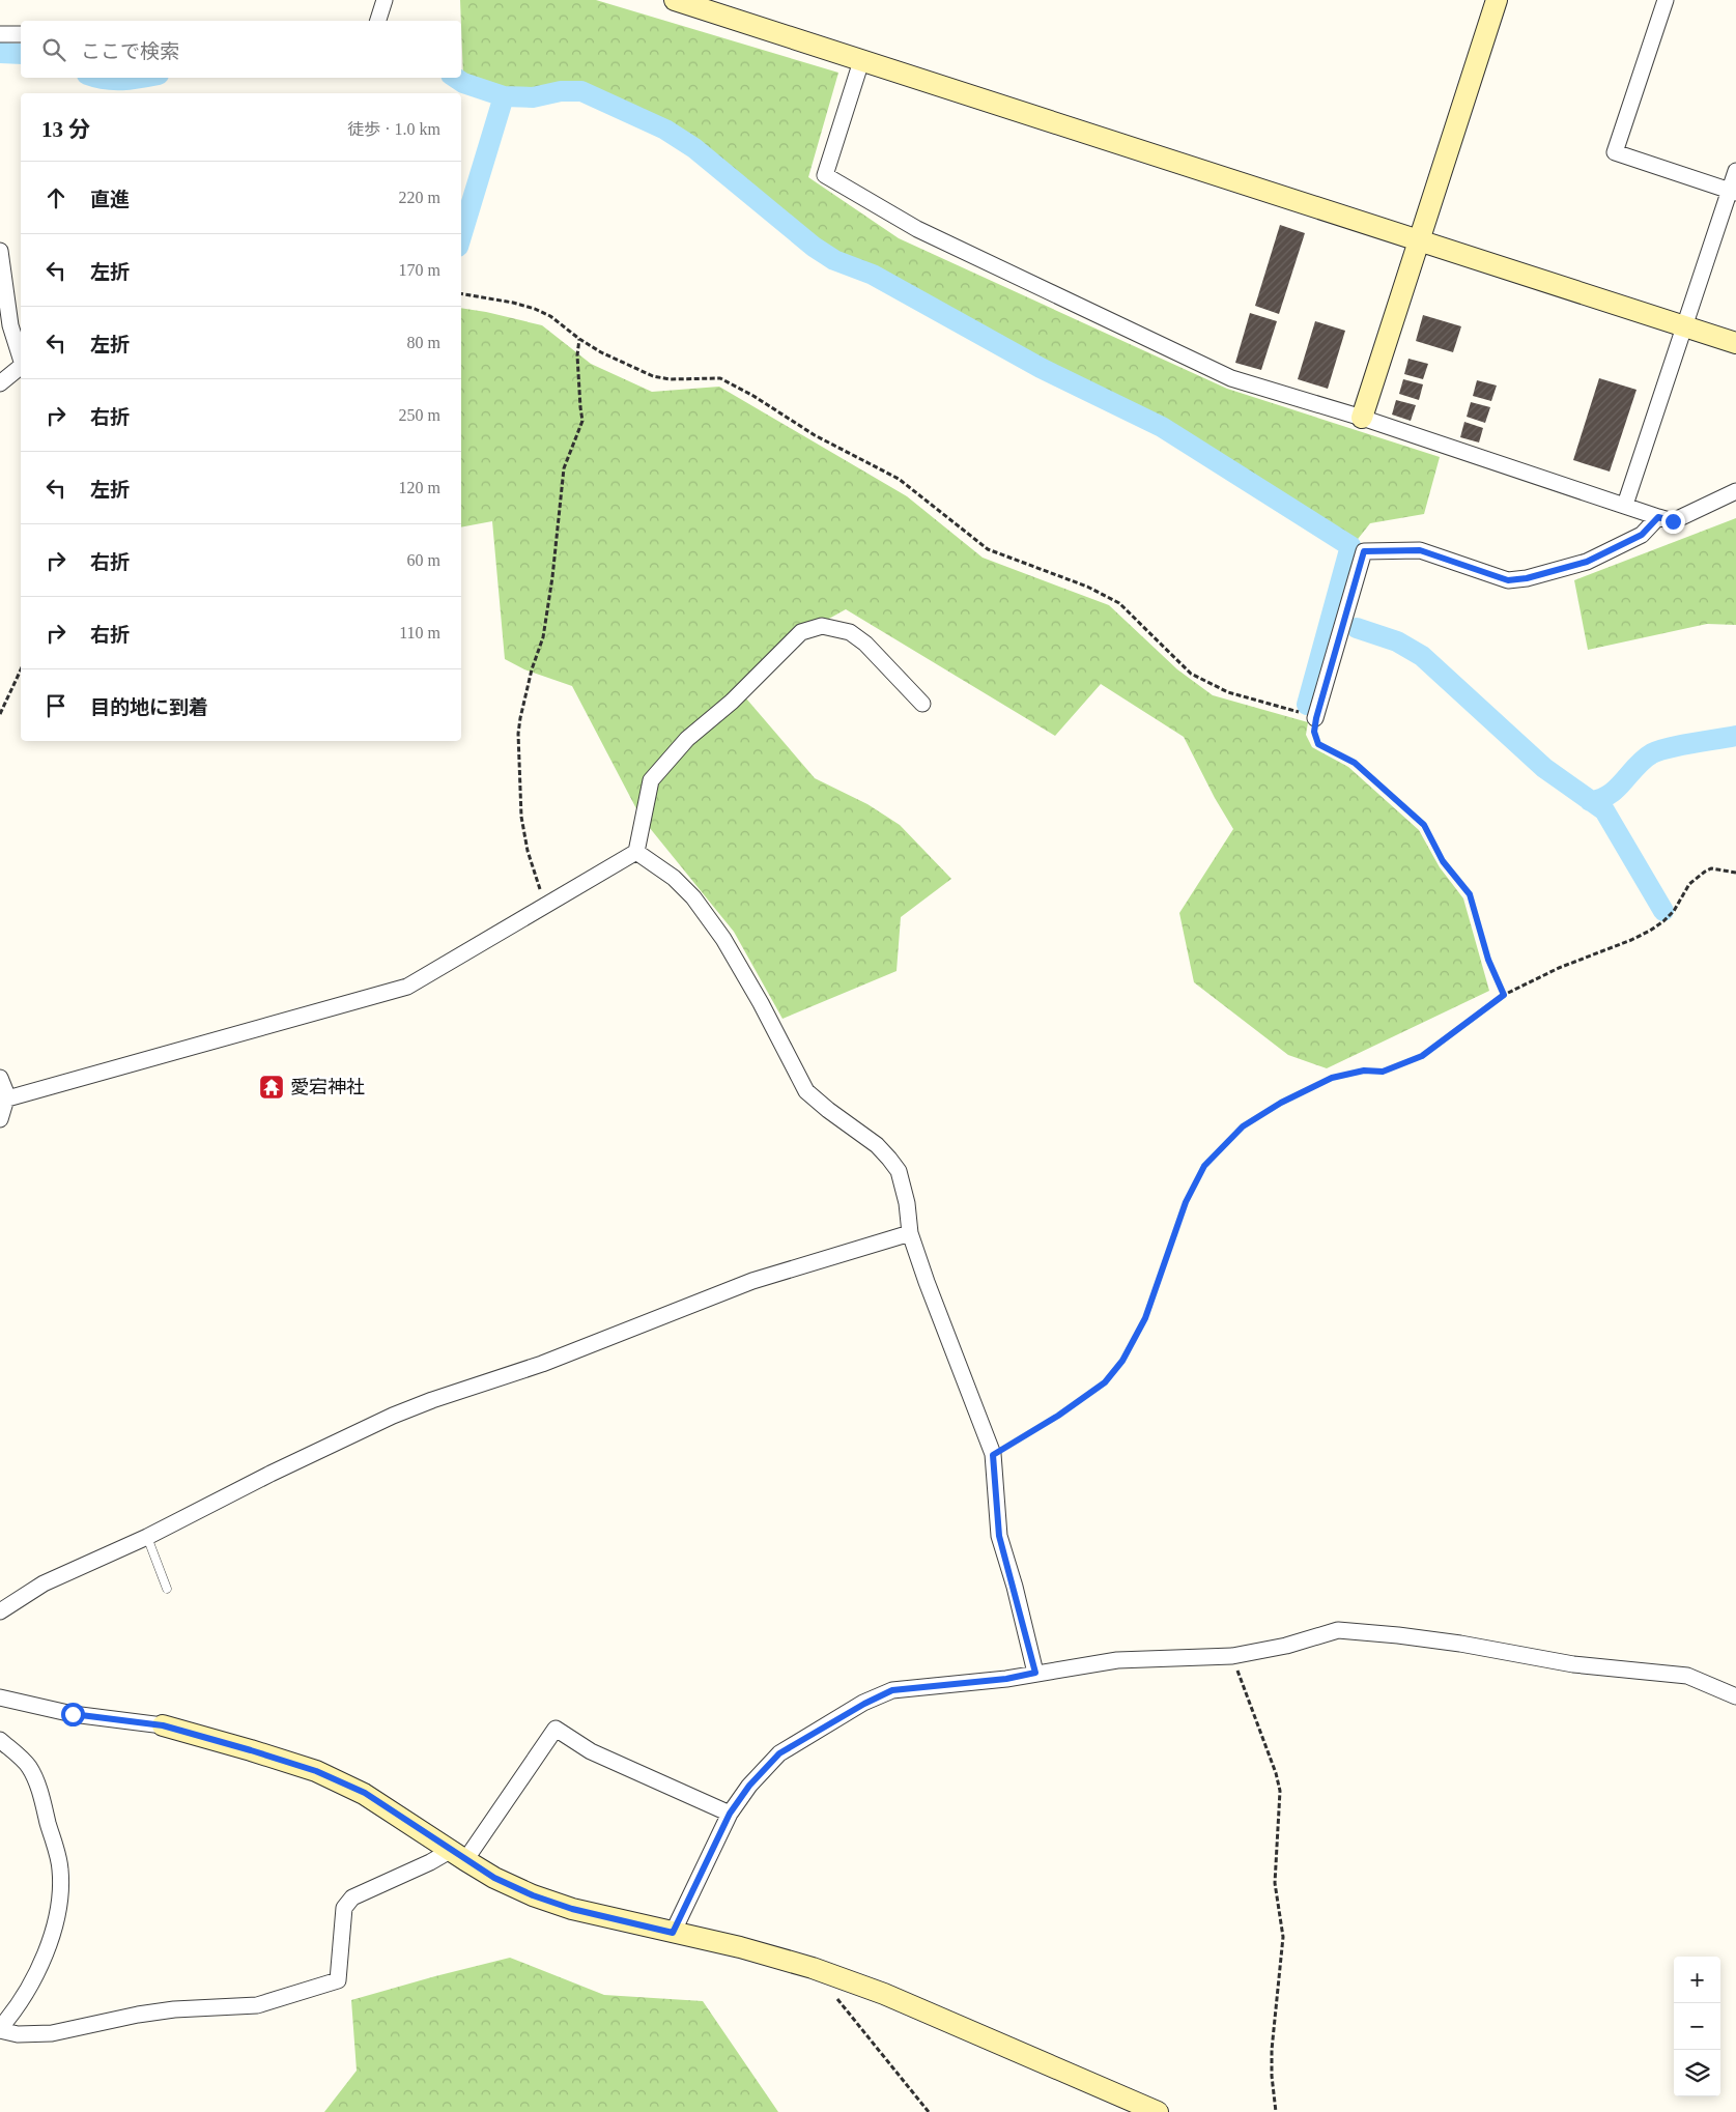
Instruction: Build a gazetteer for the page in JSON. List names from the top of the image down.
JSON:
{
  "places": {
    "temple": ["愛宕神社"]
  },
  "page": {
    "search": "ここで検索",
    "heading": ["13 分", "徒歩 · 1.0 km"],
    "list": [
      ["直進", "220 m"],
      ["左折", "170 m"],
      ["左折", "80 m"],
      ["右折", "250 m"],
      ["左折", "120 m"],
      ["右折", "60 m"],
      ["右折", "110 m"],
      "目的地に到着"
    ],
    "map_buttons": ["+", "−"]
  }
}
